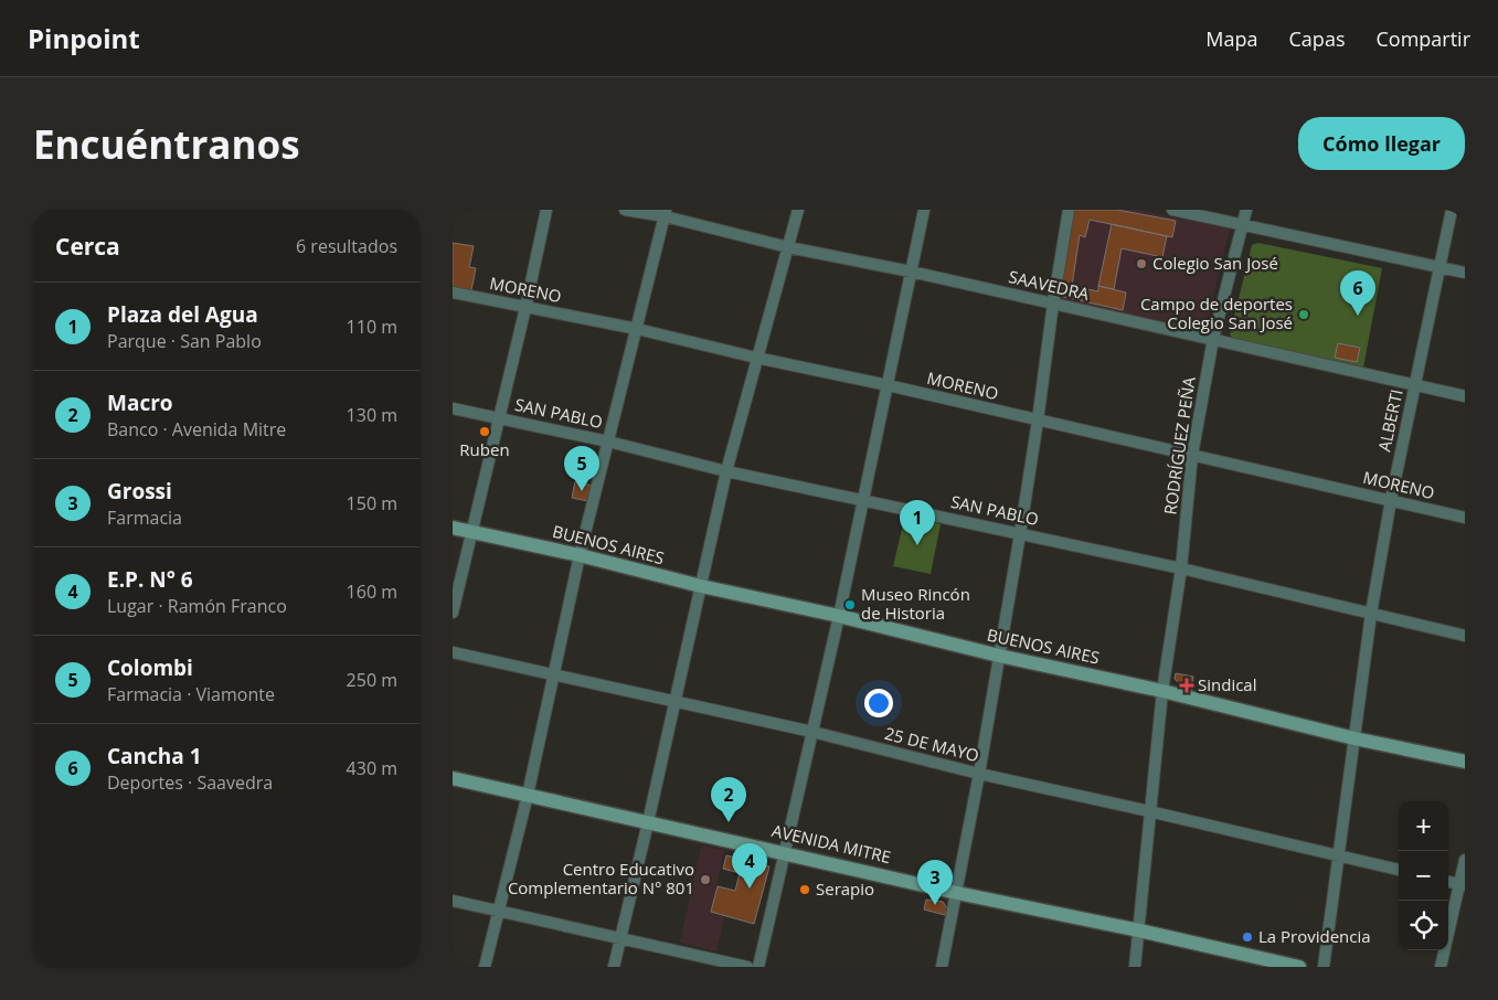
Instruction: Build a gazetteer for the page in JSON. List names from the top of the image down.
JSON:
{
  "streets": {
    "street": [
      "SAAVEDRA",
      "MORENO",
      "SAN PABLO",
      "ALBERTI",
      "RODRÍGUEZ PEÑA",
      "BUENOS AIRES",
      "25 DE MAYO",
      "AVENIDA MITRE"
    ]
  },
  "crossings": [
    ["SAAVEDRA", "ALBERTI"],
    ["SAAVEDRA", "RODRÍGUEZ PEÑA"],
    ["MORENO", "ALBERTI"],
    ["MORENO", "RODRÍGUEZ PEÑA"],
    ["SAN PABLO", "ALBERTI"],
    ["SAN PABLO", "RODRÍGUEZ PEÑA"],
    ["ALBERTI", "BUENOS AIRES"],
    ["ALBERTI", "25 DE MAYO"],
    ["RODRÍGUEZ PEÑA", "BUENOS AIRES"],
    ["RODRÍGUEZ PEÑA", "25 DE MAYO"],
    ["RODRÍGUEZ PEÑA", "AVENIDA MITRE"]
  ],
  "places": {
    "other": [
      "Colegio San José",
      "Campo de deportes Colegio San José",
      "Ruben",
      "Museo Rincón de Historia",
      "Centro Educativo Complementario N° 801",
      "Serapio",
      "La Providencia"
    ],
    "health": ["Sindical"]
  },
  "page": {
    "header": "Pinpoint",
    "nav": ["Mapa", "Capas", "Compartir"],
    "buttons": "Cómo llegar",
    "title": "Encuéntranos",
    "heading": ["Cerca", "6 resultados"],
    "pins": [
      "6",
      "5",
      "1",
      "2",
      "4",
      "3"
    ],
    "list": [
      {
        "mark": "1",
        "name": "Plaza del Agua",
        "note": "Parque · San Pablo",
        "value": "110 m"
      },
      {
        "mark": "2",
        "name": "Macro",
        "note": "Banco · Avenida Mitre",
        "value": "130 m"
      },
      {
        "mark": "3",
        "name": "Grossi",
        "note": "Farmacia",
        "value": "150 m"
      },
      {
        "mark": "4",
        "name": "E.P. N° 6",
        "note": "Lugar · Ramón Franco",
        "value": "160 m"
      },
      {
        "mark": "5",
        "name": "Colombi",
        "note": "Farmacia · Viamonte",
        "value": "250 m"
      },
      {
        "mark": "6",
        "name": "Cancha 1",
        "note": "Deportes · Saavedra",
        "value": "430 m"
      }
    ],
    "map_buttons": ["+", "−"]
  }
}
